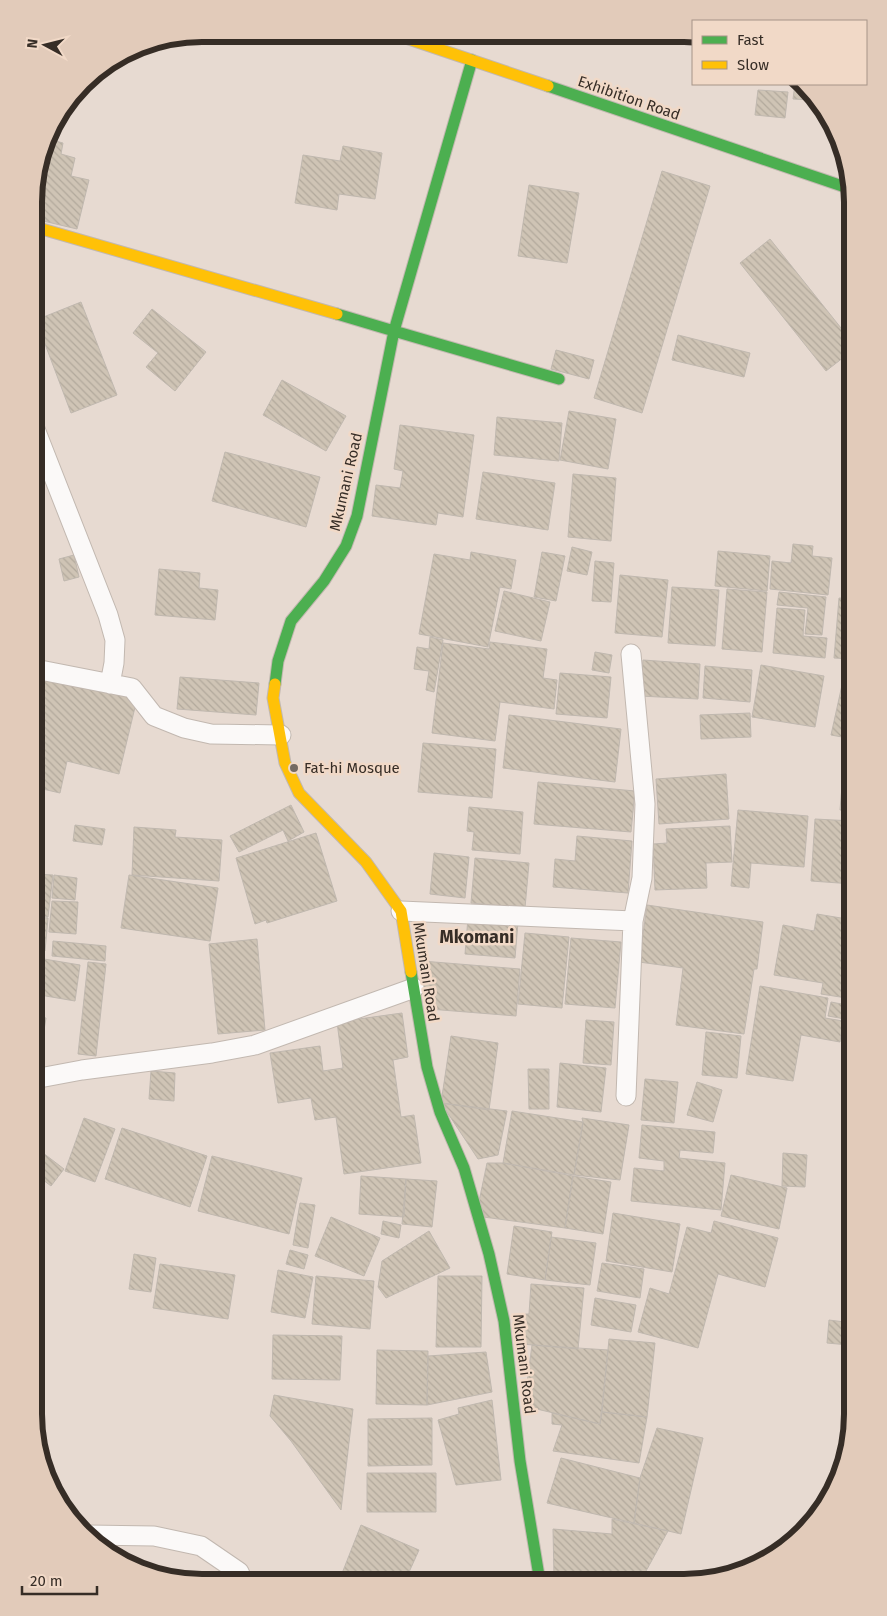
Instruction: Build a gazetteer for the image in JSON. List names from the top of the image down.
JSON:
{
  "streets": {
    "street": ["Exhibition Road", "Mkumani Road"]
  },
  "crossings": [
    ["Exhibition Road", "Mkumani Road"]
  ],
  "districts": ["Mkomani"],
  "places": ["Fat-hi Mosque"],
  "legend": ["Fast", "Slow"],
  "scale_bar": "20 m",
  "north": "left"
}
